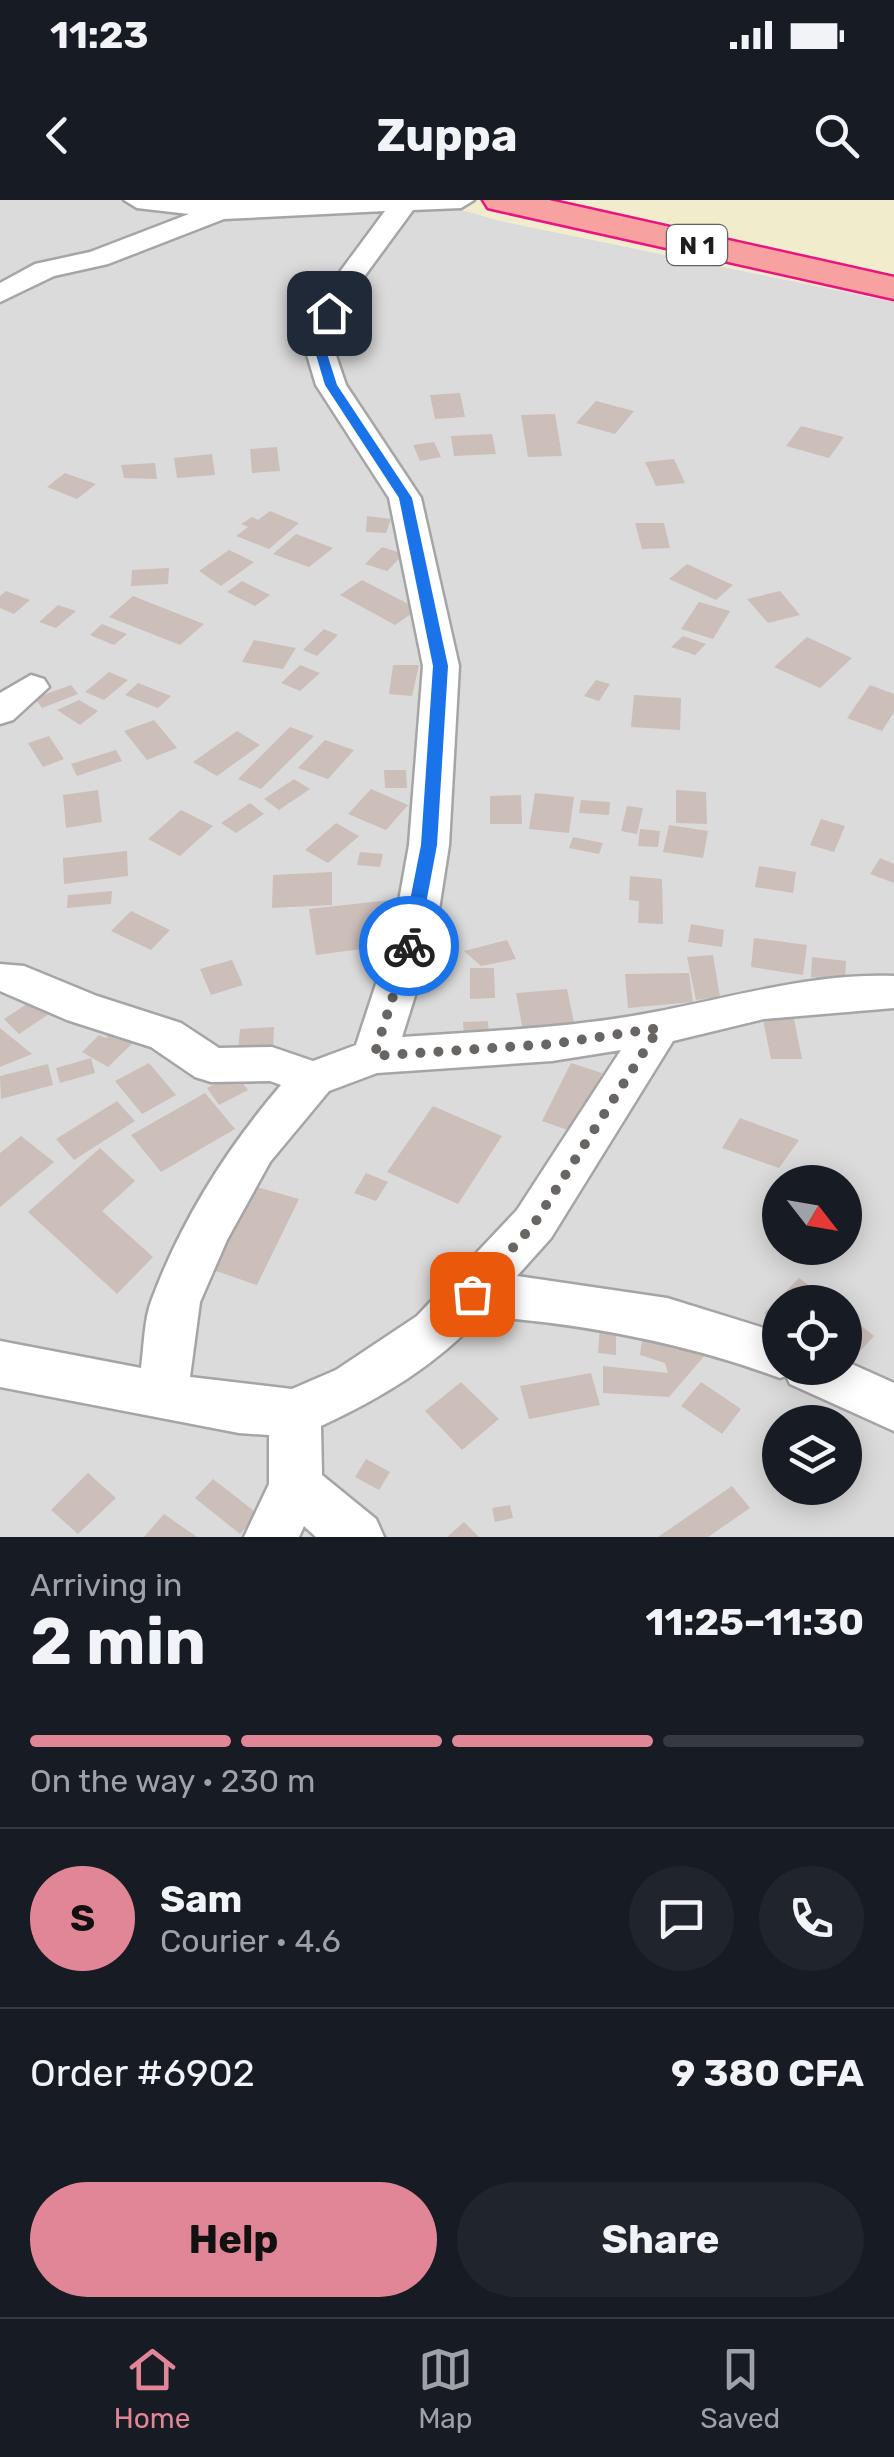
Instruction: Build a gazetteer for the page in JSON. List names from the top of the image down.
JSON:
{
  "streets": {
    "highway": ["N 1"]
  },
  "north": "bottom right",
  "page": {
    "status": "11:23",
    "header": "Zuppa",
    "heading": ["2 min", "Arriving in", "11:25–11:30"],
    "panel": [
      "Sam",
      "Courier · 4.6",
      "Order #6902",
      "9 380 CFA"
    ],
    "bar": "On the way · 230 m",
    "round": "S",
    "buttons": ["Help", "Share"],
    "tabs": ["Home", "Map", "Saved"]
  }
}
